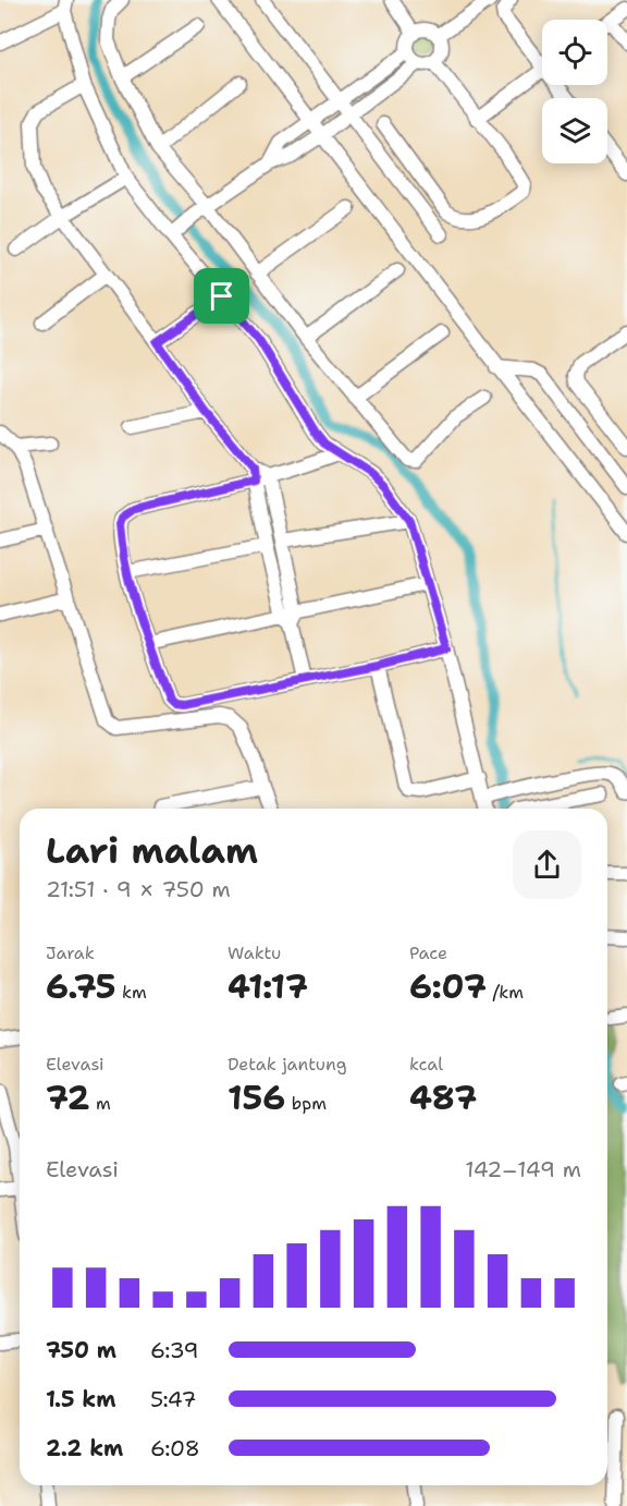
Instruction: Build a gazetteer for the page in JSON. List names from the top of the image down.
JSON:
{
  "page": {
    "heading": ["Lari malam", "21:51 · 9 × 750 m"],
    "stats": [
      ["Jarak", "6.75 km"],
      ["Waktu", "41:17"],
      ["Pace", "6:07 /km"],
      ["Elevasi", "72 m"],
      ["Detak jantung", "156 bpm"],
      ["kcal", "487"]
    ],
    "chart": ["Elevasi", "142–149 m"],
    "list": [
      {
        "name": "750 m",
        "note": "6:39"
      },
      {
        "name": "1.5 km",
        "note": "5:47"
      },
      {
        "name": "2.2 km",
        "note": "6:08"
      }
    ]
  }
}
